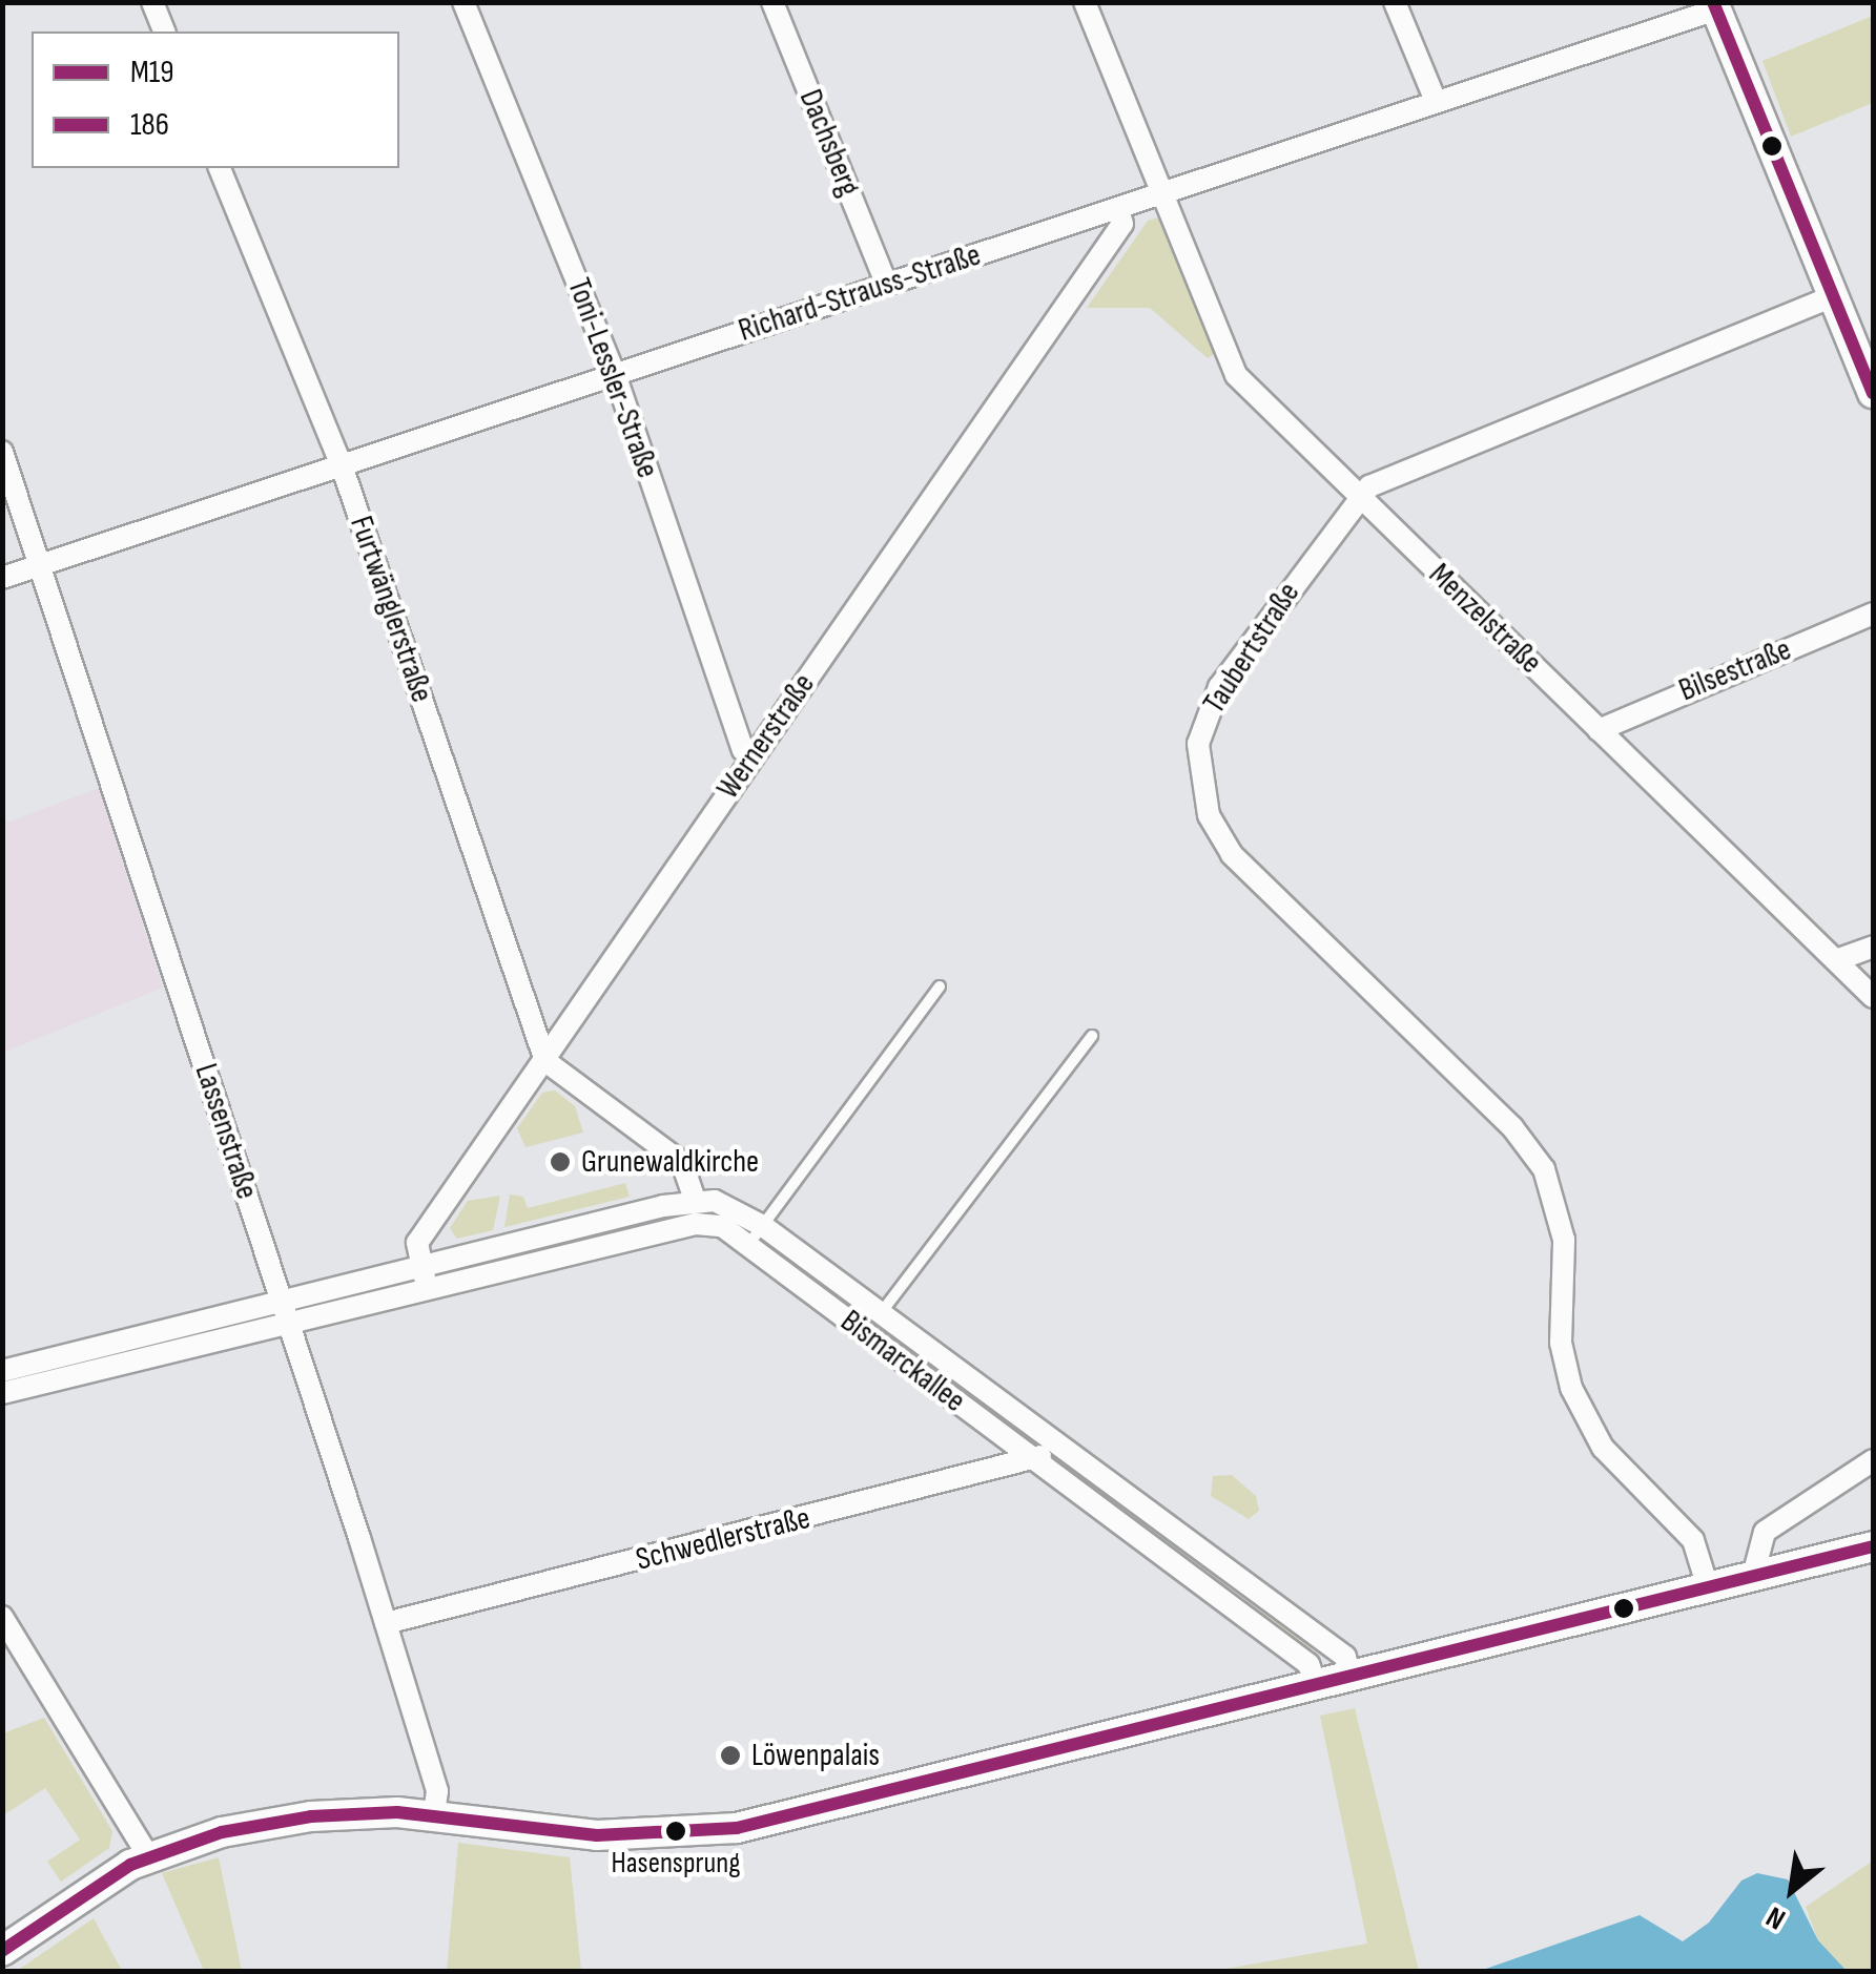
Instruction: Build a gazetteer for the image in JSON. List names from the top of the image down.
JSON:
{
  "streets": {
    "street": [
      "Dachsberg",
      "Richard-Strauss-Straße",
      "Toni-Lessler-Straße",
      "Furtwänglerstraße",
      "Menzelstraße",
      "Taubertstraße",
      "Bilsestraße",
      "Wernerstraße",
      "Lassenstraße",
      "Bismarckallee",
      "Schwedlerstraße"
    ]
  },
  "crossings": [
    ["Dachsberg", "Richard-Strauss-Straße"],
    ["Richard-Strauss-Straße", "Toni-Lessler-Straße"],
    ["Richard-Strauss-Straße", "Furtwänglerstraße"],
    ["Richard-Strauss-Straße", "Menzelstraße"],
    ["Richard-Strauss-Straße", "Wernerstraße"],
    ["Richard-Strauss-Straße", "Lassenstraße"],
    ["Toni-Lessler-Straße", "Wernerstraße"],
    ["Furtwänglerstraße", "Wernerstraße"],
    ["Menzelstraße", "Taubertstraße"],
    ["Menzelstraße", "Bilsestraße"],
    ["Wernerstraße", "Bismarckallee"],
    ["Lassenstraße", "Bismarckallee"],
    ["Lassenstraße", "Schwedlerstraße"],
    ["Bismarckallee", "Schwedlerstraße"]
  ],
  "places": ["Grunewaldkirche", "Löwenpalais", "Hasensprung"],
  "lines": ["transit line 186", "transit line M19"],
  "legend": ["M19", "186"],
  "north": "bottom left"
}
